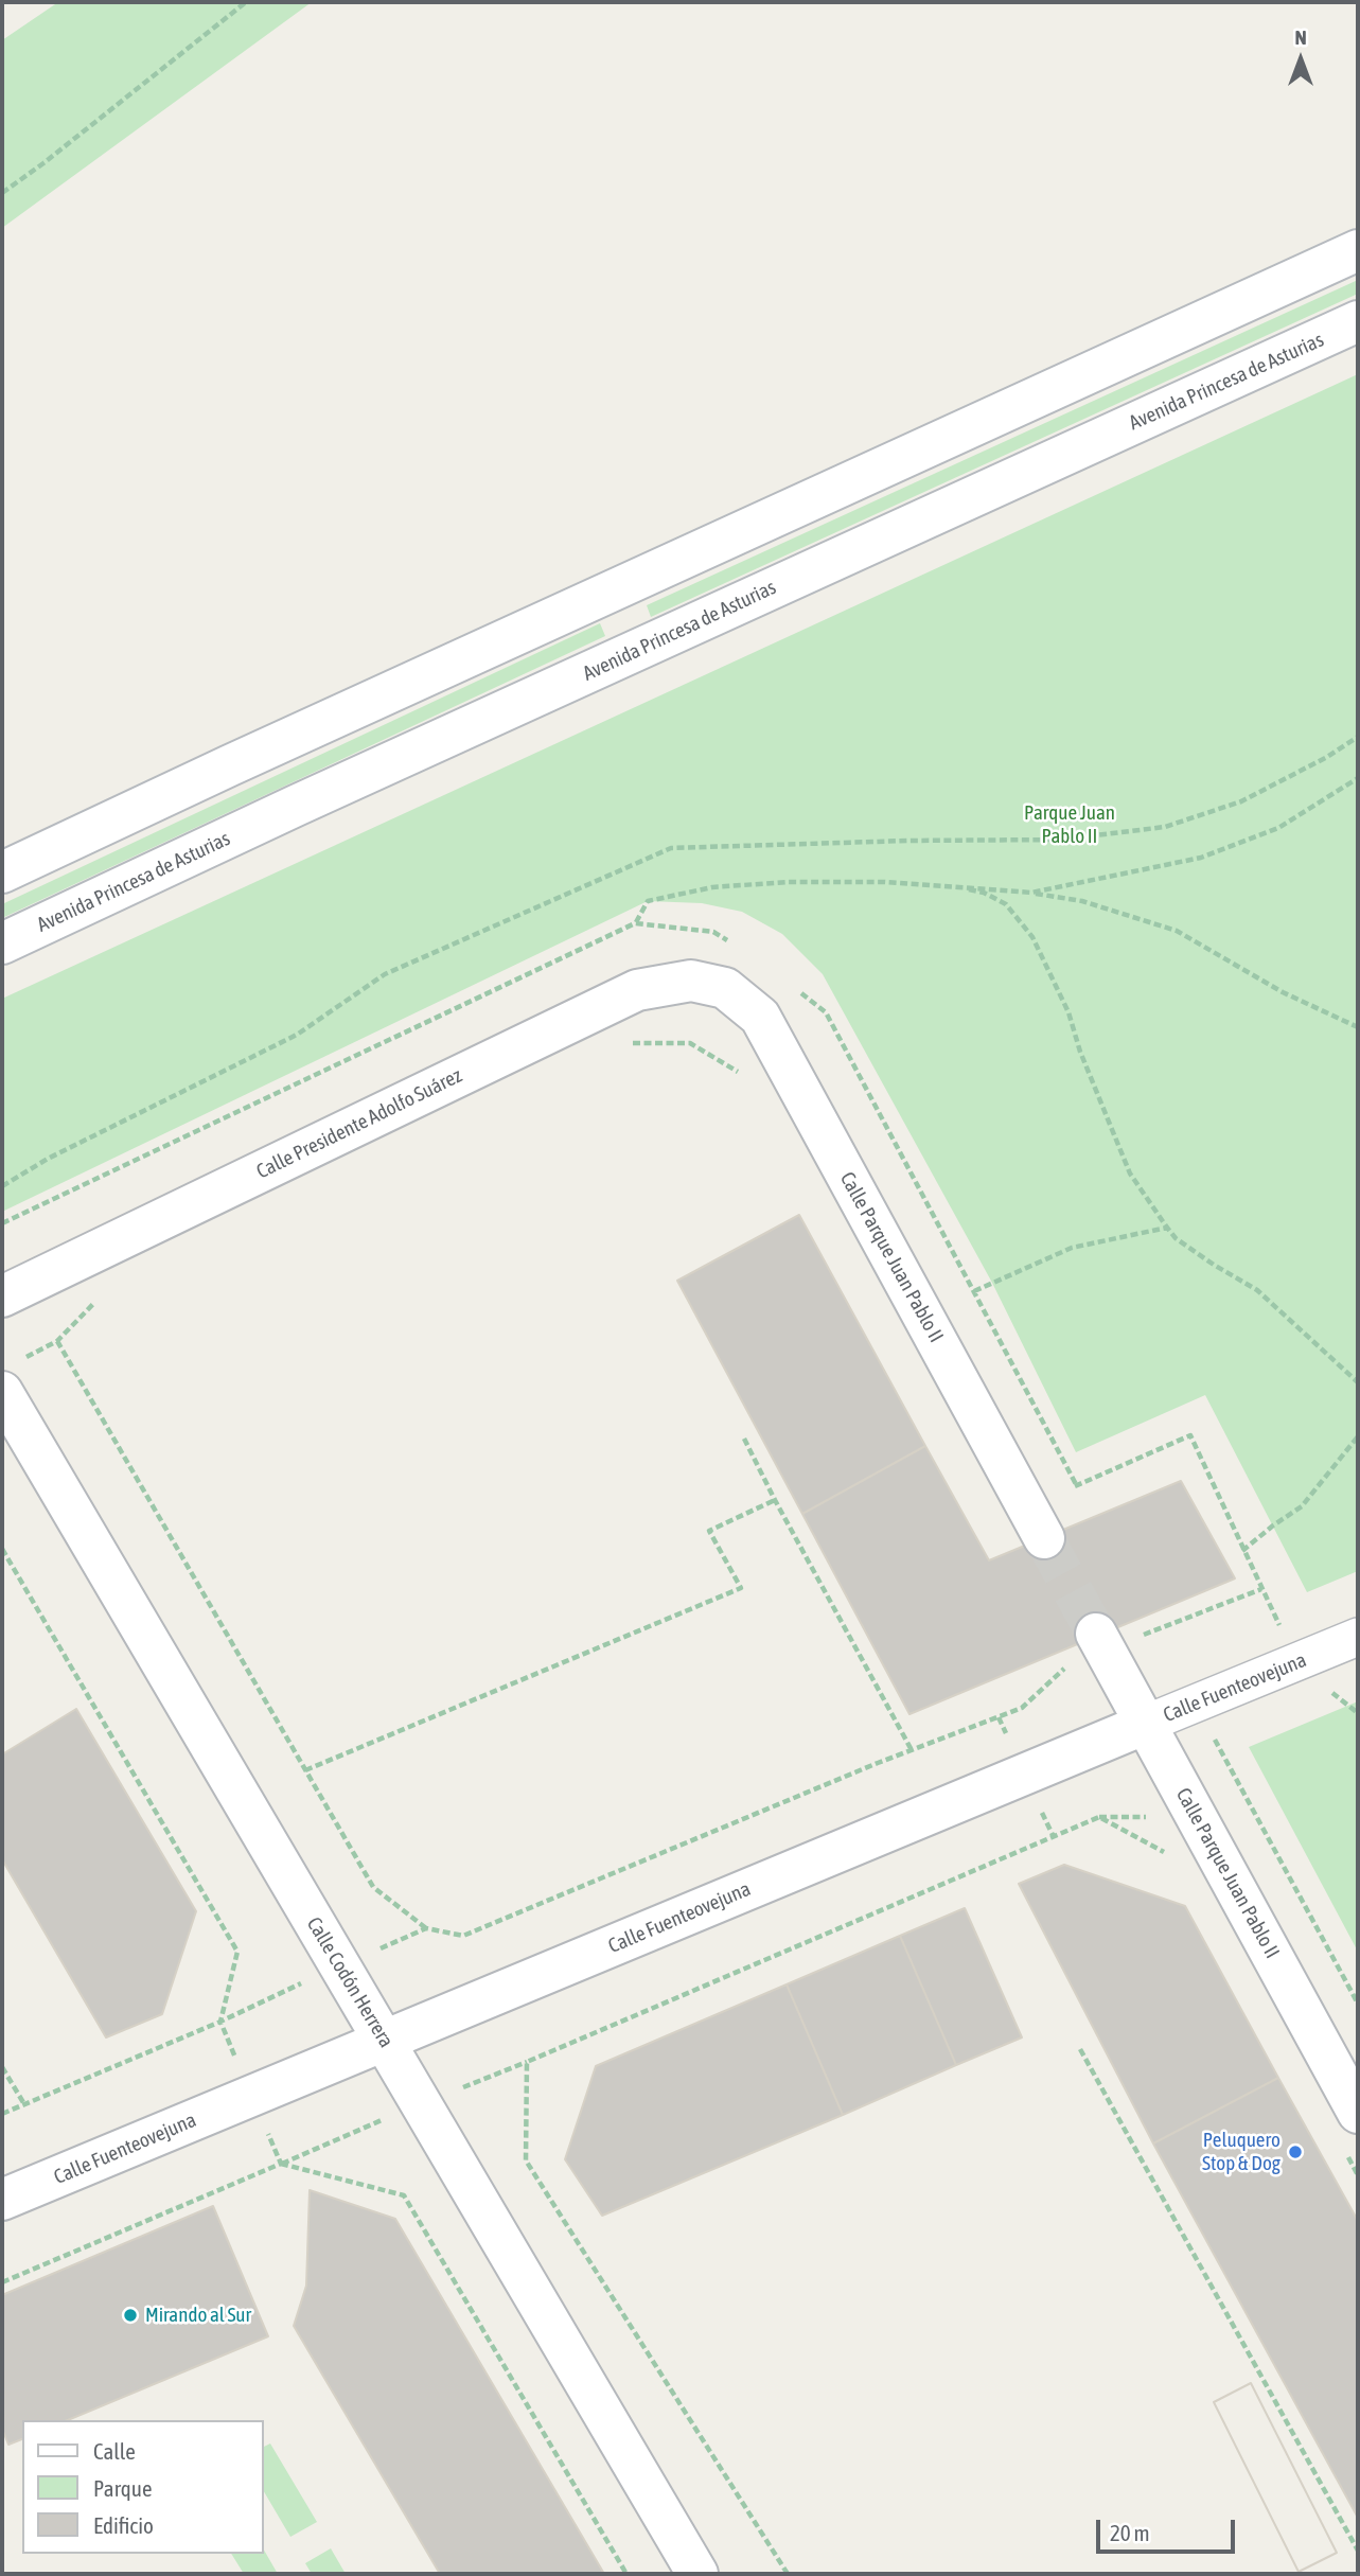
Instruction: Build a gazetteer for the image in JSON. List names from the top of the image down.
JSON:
{
  "streets": {
    "street": [
      "Avenida Princesa de Asturias",
      "Calle Presidente Adolfo Suárez",
      "Calle Parque Juan Pablo II",
      "Calle Fuenteovejuna",
      "Calle Codón Herrera"
    ]
  },
  "crossings": [
    ["Calle Presidente Adolfo Suárez", "Calle Parque Juan Pablo II"],
    ["Calle Parque Juan Pablo II", "Calle Fuenteovejuna"],
    ["Calle Fuenteovejuna", "Calle Codón Herrera"]
  ],
  "parks": ["Parque Juan Pablo II"],
  "places": ["Peluquero Stop & Dog", "Mirando al Sur"],
  "legend": ["Calle", "Parque", "Edificio"],
  "scale_bar": "20 m",
  "north": "top"
}
